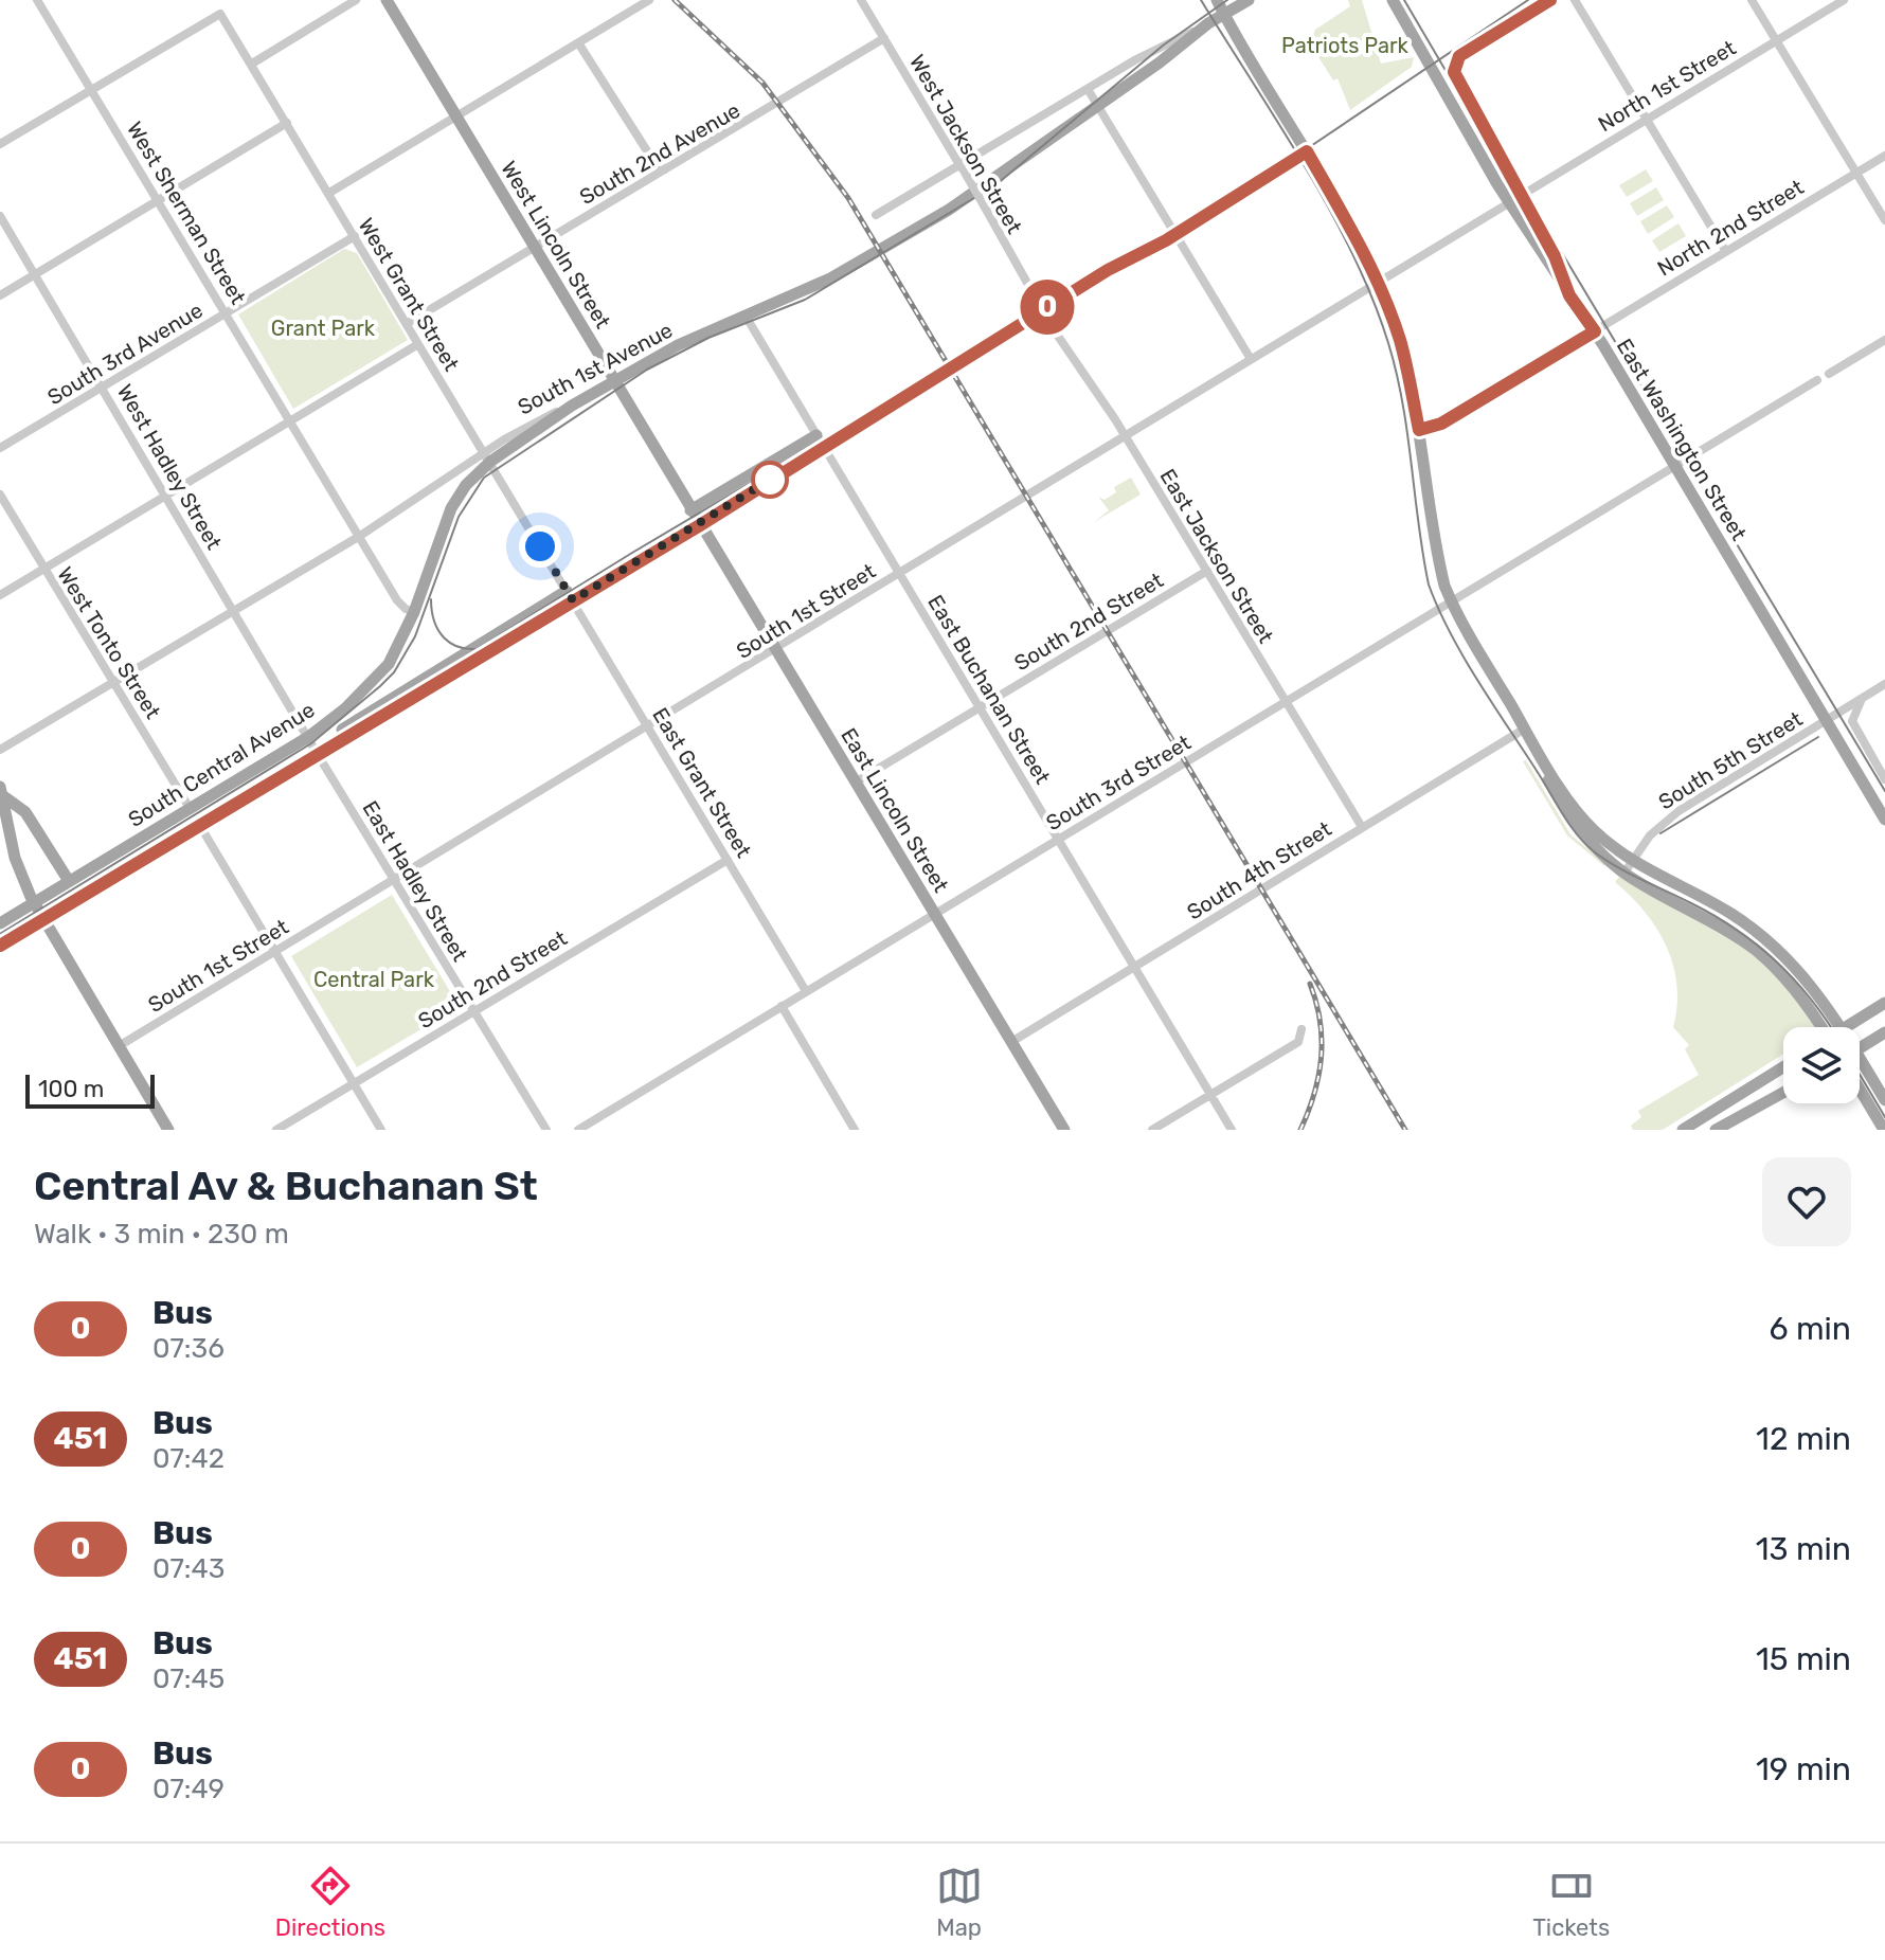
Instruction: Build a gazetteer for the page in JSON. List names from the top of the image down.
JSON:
{
  "streets": {
    "main road": [
      "West Lincoln Street",
      "South 1st Avenue",
      "East Washington Street",
      "South Central Avenue",
      "East Lincoln Street"
    ],
    "street": [
      "North 1st Street",
      "West Jackson Street",
      "South 2nd Avenue",
      "West Sherman Street",
      "North 2nd Street",
      "West Grant Street",
      "South 3rd Avenue",
      "West Hadley Street",
      "East Jackson Street",
      "South 1st Street",
      "South 2nd Street",
      "West Tonto Street",
      "East Buchanan Street",
      "South 5th Street",
      "East Grant Street",
      "South 3rd Street",
      "South 4th Street",
      "East Hadley Street"
    ]
  },
  "crossings": [
    ["North 1st Street", "East Washington Street"],
    ["North 1st Street", "South 1st Street"],
    ["West Jackson Street", "South 2nd Avenue"],
    ["West Jackson Street", "South 1st Avenue"],
    ["West Jackson Street", "East Jackson Street"],
    ["South 2nd Avenue", "West Lincoln Street"],
    ["South 2nd Avenue", "West Grant Street"],
    ["West Sherman Street", "West Grant Street"],
    ["West Sherman Street", "South 3rd Avenue"],
    ["West Sherman Street", "South Central Avenue"],
    ["North 2nd Street", "East Washington Street"],
    ["West Lincoln Street", "South 1st Avenue"],
    ["West Lincoln Street", "East Lincoln Street"],
    ["West Grant Street", "South 3rd Avenue"],
    ["West Grant Street", "South Central Avenue"],
    ["West Grant Street", "East Grant Street"],
    ["South 3rd Avenue", "West Hadley Street"],
    ["South 1st Avenue", "East Buchanan Street"],
    ["South 1st Avenue", "South Central Avenue"],
    ["East Washington Street", "South 1st Street"],
    ["East Washington Street", "South 5th Street"],
    ["East Washington Street", "South 3rd Street"],
    ["West Hadley Street", "South Central Avenue"],
    ["West Hadley Street", "East Hadley Street"],
    ["East Jackson Street", "South 1st Street"],
    ["East Jackson Street", "South 2nd Street"],
    ["East Jackson Street", "South 3rd Street"],
    ["East Jackson Street", "South 4th Street"],
    ["South 1st Street", "East Buchanan Street"],
    ["South 1st Street", "East Grant Street"],
    ["South 1st Street", "East Lincoln Street"],
    ["South 1st Street", "East Hadley Street"],
    ["South 2nd Street", "East Buchanan Street"],
    ["South 2nd Street", "East Grant Street"],
    ["South 2nd Street", "East Lincoln Street"],
    ["South 2nd Street", "East Hadley Street"],
    ["West Tonto Street", "South Central Avenue"],
    ["East Buchanan Street", "South Central Avenue"],
    ["East Buchanan Street", "South 3rd Street"],
    ["East Buchanan Street", "South 4th Street"],
    ["South Central Avenue", "East Grant Street"],
    ["South Central Avenue", "East Lincoln Street"],
    ["South Central Avenue", "East Hadley Street"],
    ["East Grant Street", "South 3rd Street"],
    ["South 3rd Street", "East Lincoln Street"],
    ["East Lincoln Street", "South 4th Street"]
  ],
  "parks": ["Patriots Park", "Grant Park", "Central Park"],
  "lines": ["bus line 0"],
  "scale_bar": "100 m",
  "page": {
    "on_map": "0",
    "scale": "100 m",
    "heading": ["Central Av & Buchanan St", "Walk · 3 min · 230 m"],
    "list": [
      {
        "mark": "0",
        "name": "Bus",
        "note": "07:36",
        "value": "6 min"
      },
      {
        "mark": "451",
        "name": "Bus",
        "note": "07:42",
        "value": "12 min"
      },
      {
        "mark": "0",
        "name": "Bus",
        "note": "07:43",
        "value": "13 min"
      },
      {
        "mark": "451",
        "name": "Bus",
        "note": "07:45",
        "value": "15 min"
      },
      {
        "mark": "0",
        "name": "Bus",
        "note": "07:49",
        "value": "19 min"
      }
    ],
    "tabs": ["Directions", "Map", "Tickets"]
  }
}
